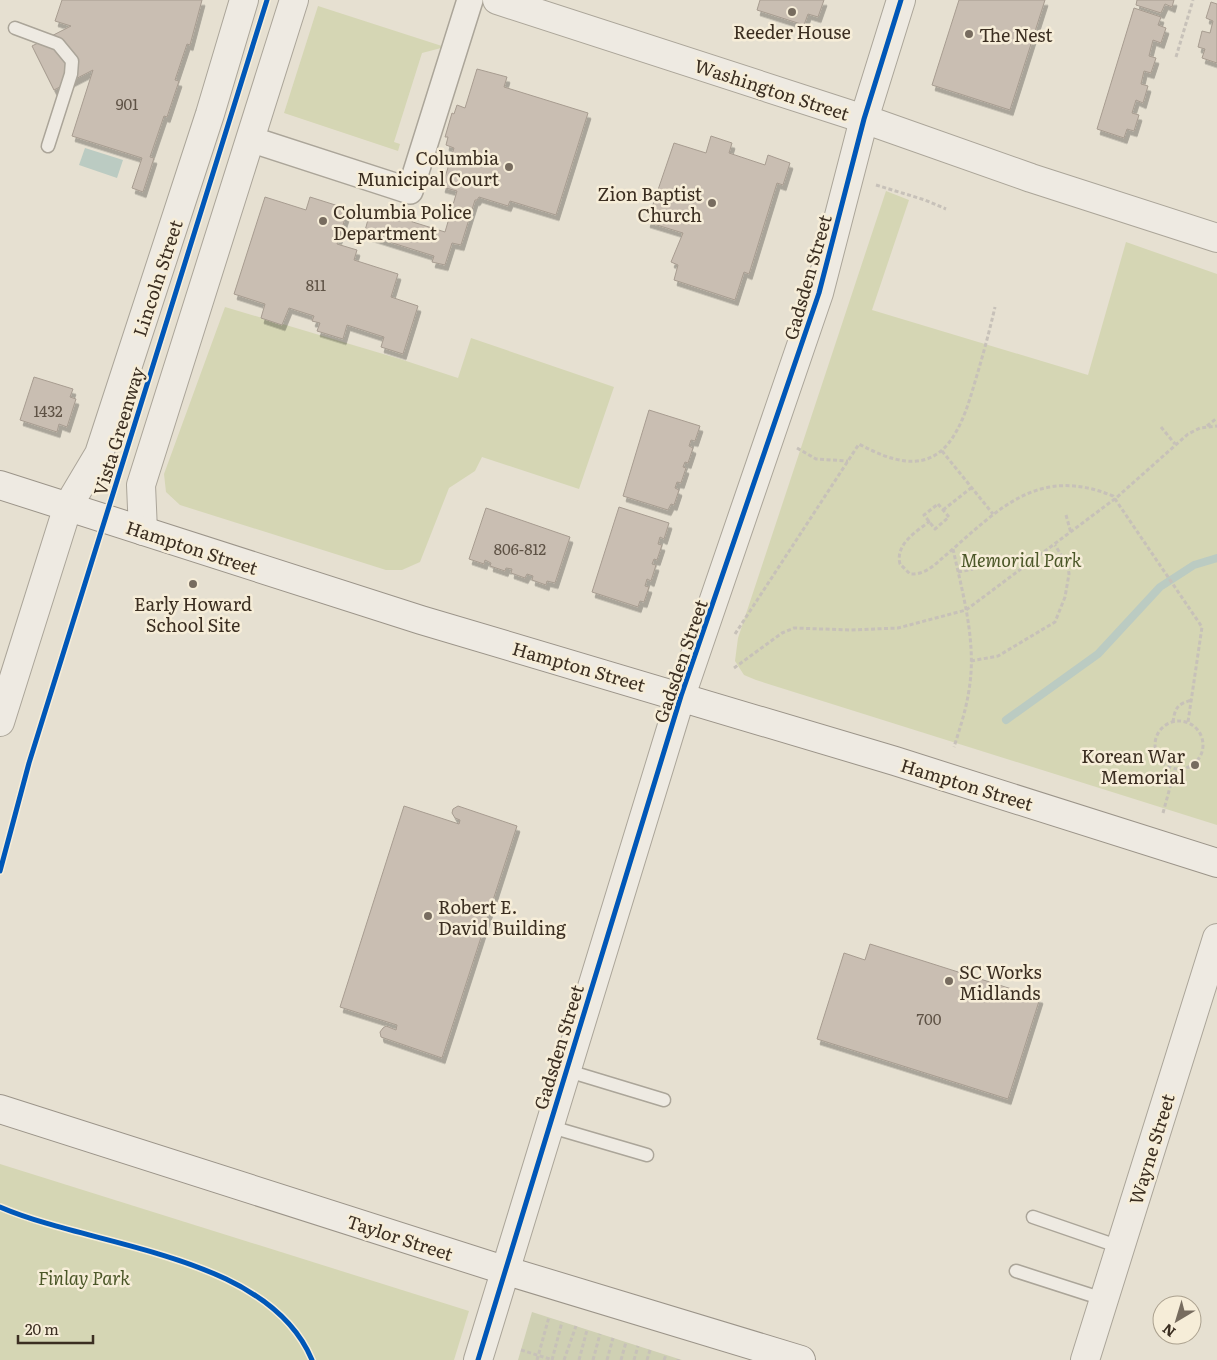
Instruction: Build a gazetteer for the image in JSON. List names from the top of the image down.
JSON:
{
  "streets": {
    "street": [
      "Washington Street",
      "Gadsden Street",
      "Lincoln Street",
      "Hampton Street",
      "Wayne Street",
      "Taylor Street"
    ],
    "cycle path": ["Vista Greenway"]
  },
  "crossings": [
    ["Washington Street", "Gadsden Street"],
    ["Gadsden Street", "Hampton Street"],
    ["Gadsden Street", "Taylor Street"],
    ["Lincoln Street", "Hampton Street"]
  ],
  "parks": ["Memorial Park", "Finlay Park"],
  "places": [
    "Reeder House",
    "The Nest",
    "Columbia Municipal Court",
    "Zion Baptist Church",
    "Columbia Police Department",
    "Early Howard School Site",
    "Korean War Memorial",
    "Robert E. David Building",
    "SC Works Midlands"
  ],
  "house_numbers": [
    "901",
    "811",
    "1432",
    "806-812",
    "700"
  ],
  "scale_bar": "20 m",
  "north": "bottom left"
}
